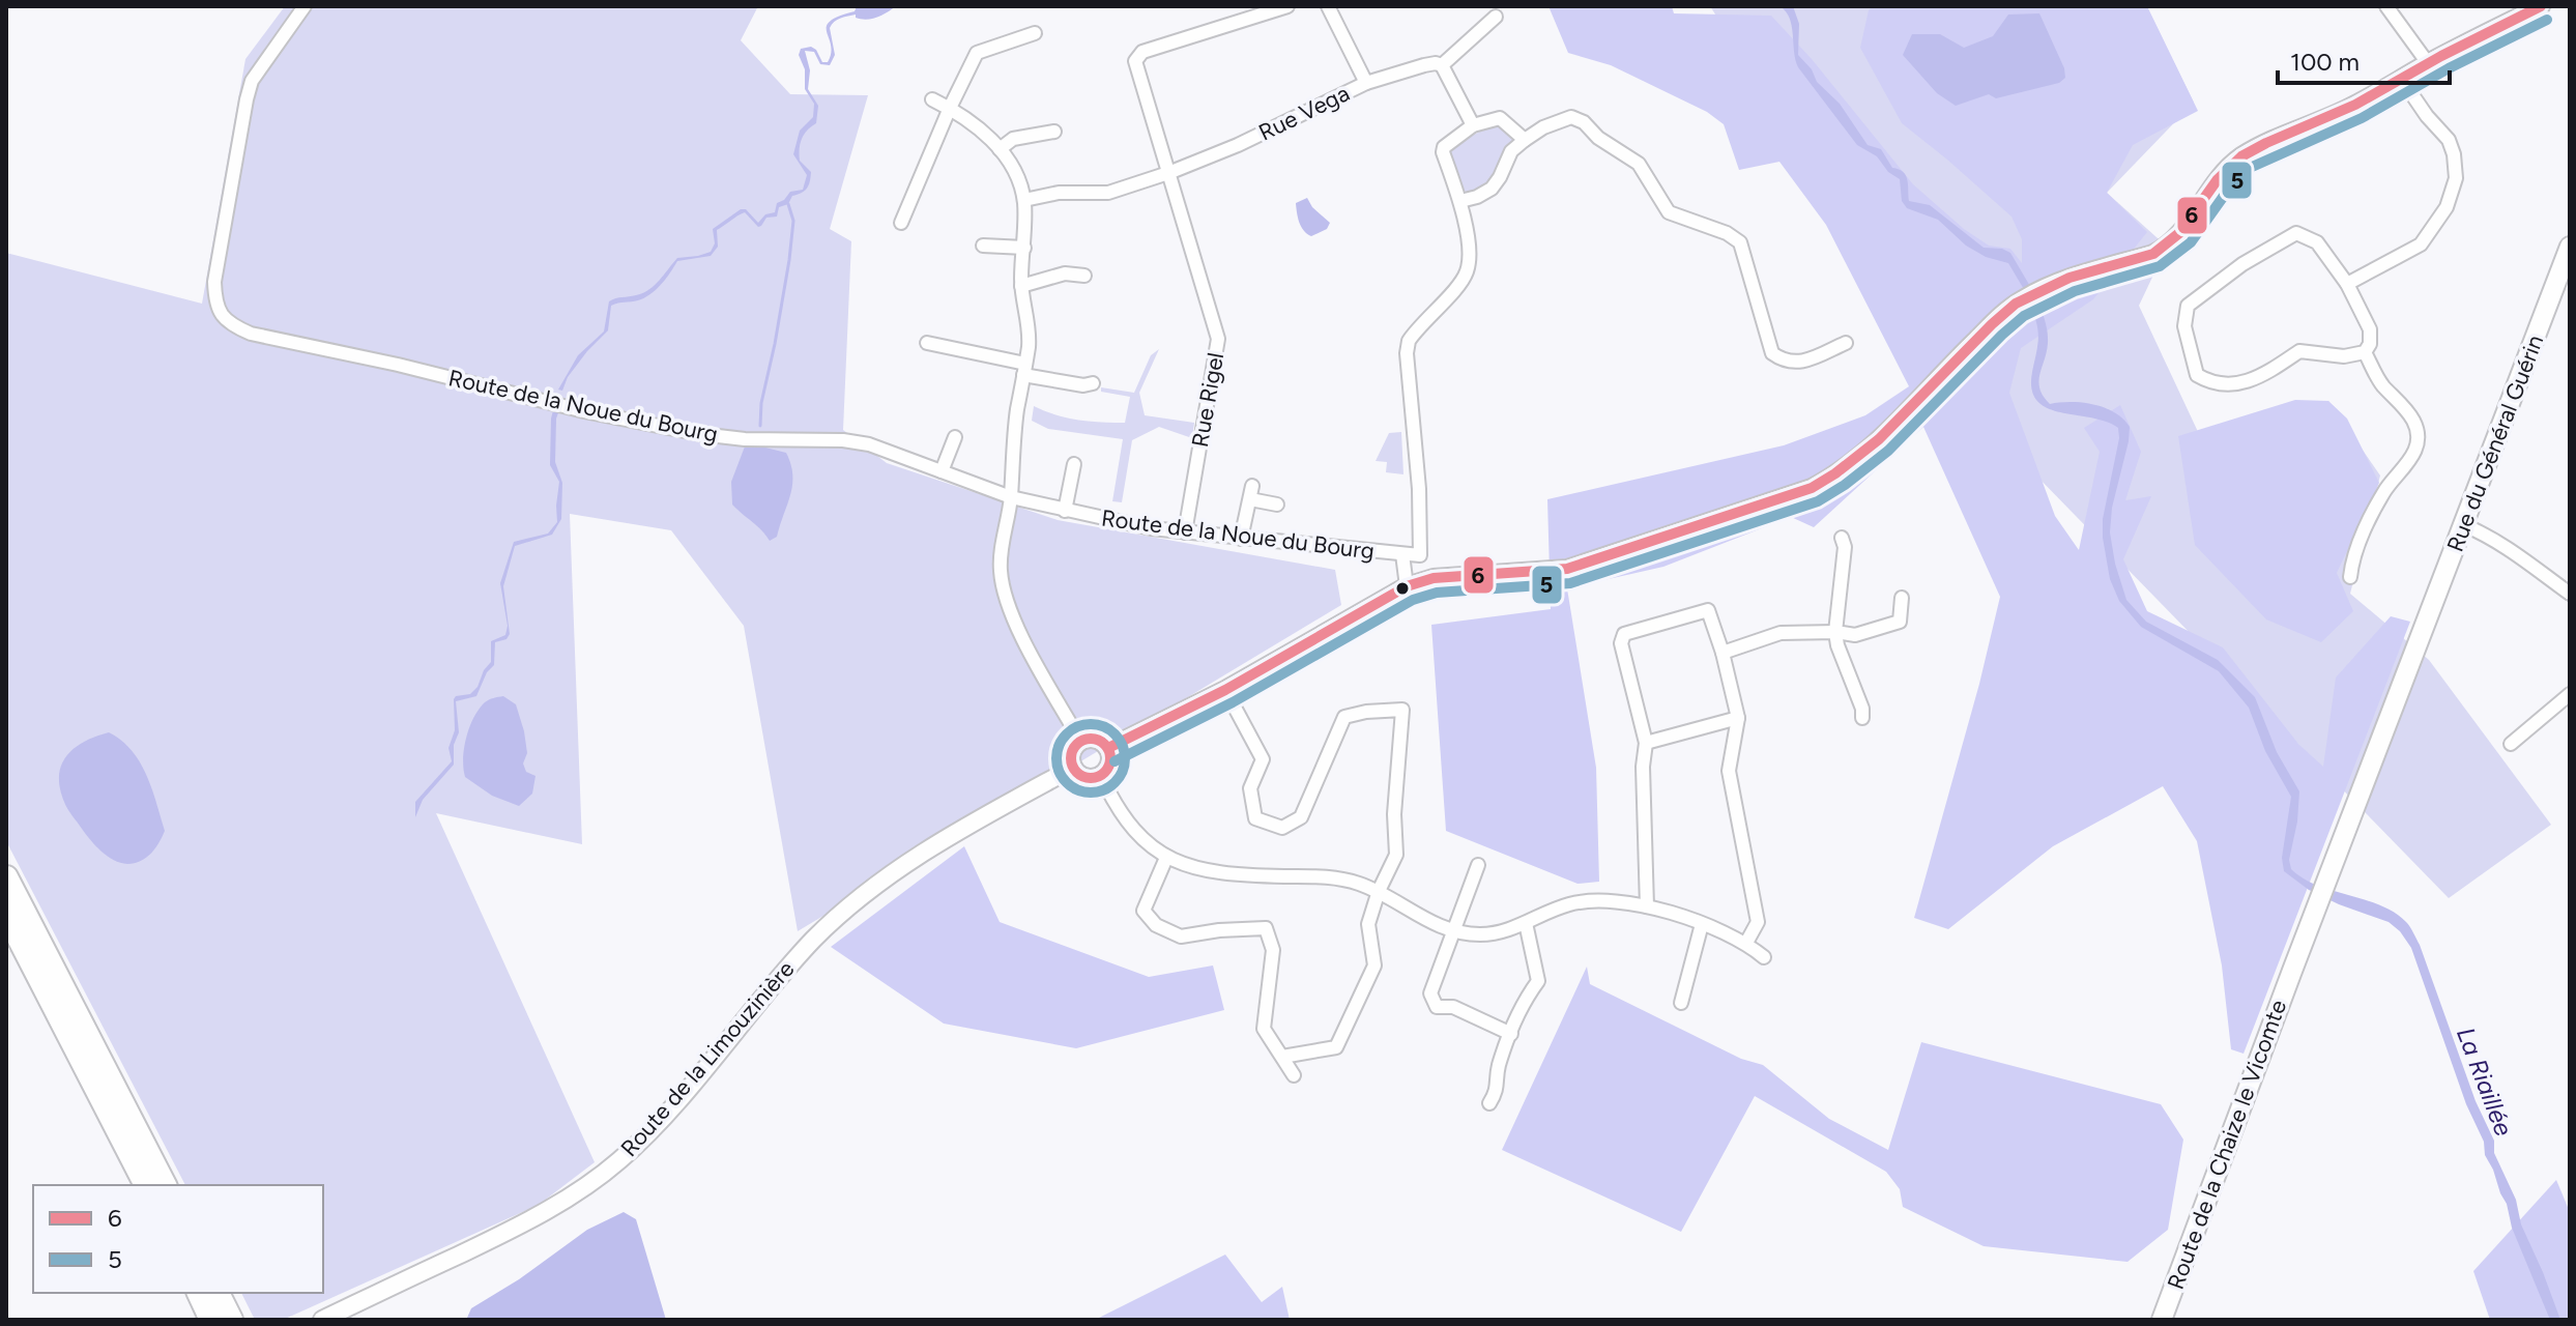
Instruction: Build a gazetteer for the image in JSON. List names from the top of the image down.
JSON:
{
  "streets": {
    "main road": ["Rue du Général Guérin", "Route de la Chaize le Vicomte"],
    "street": [
      "Rue Vega",
      "Rue Rigel",
      "Route de la Noue du Bourg",
      "Route de la Limouzinière"
    ]
  },
  "crossings": [
    ["Rue Vega", "Rue Rigel"],
    ["Rue Rigel", "Route de la Noue du Bourg"],
    ["Rue du Général Guérin", "Route de la Chaize le Vicomte"]
  ],
  "water": ["La Riaillée"],
  "lines": ["transit line 6", "transit line 5"],
  "legend": ["6", "5"],
  "scale_bar": "100 m"
}
